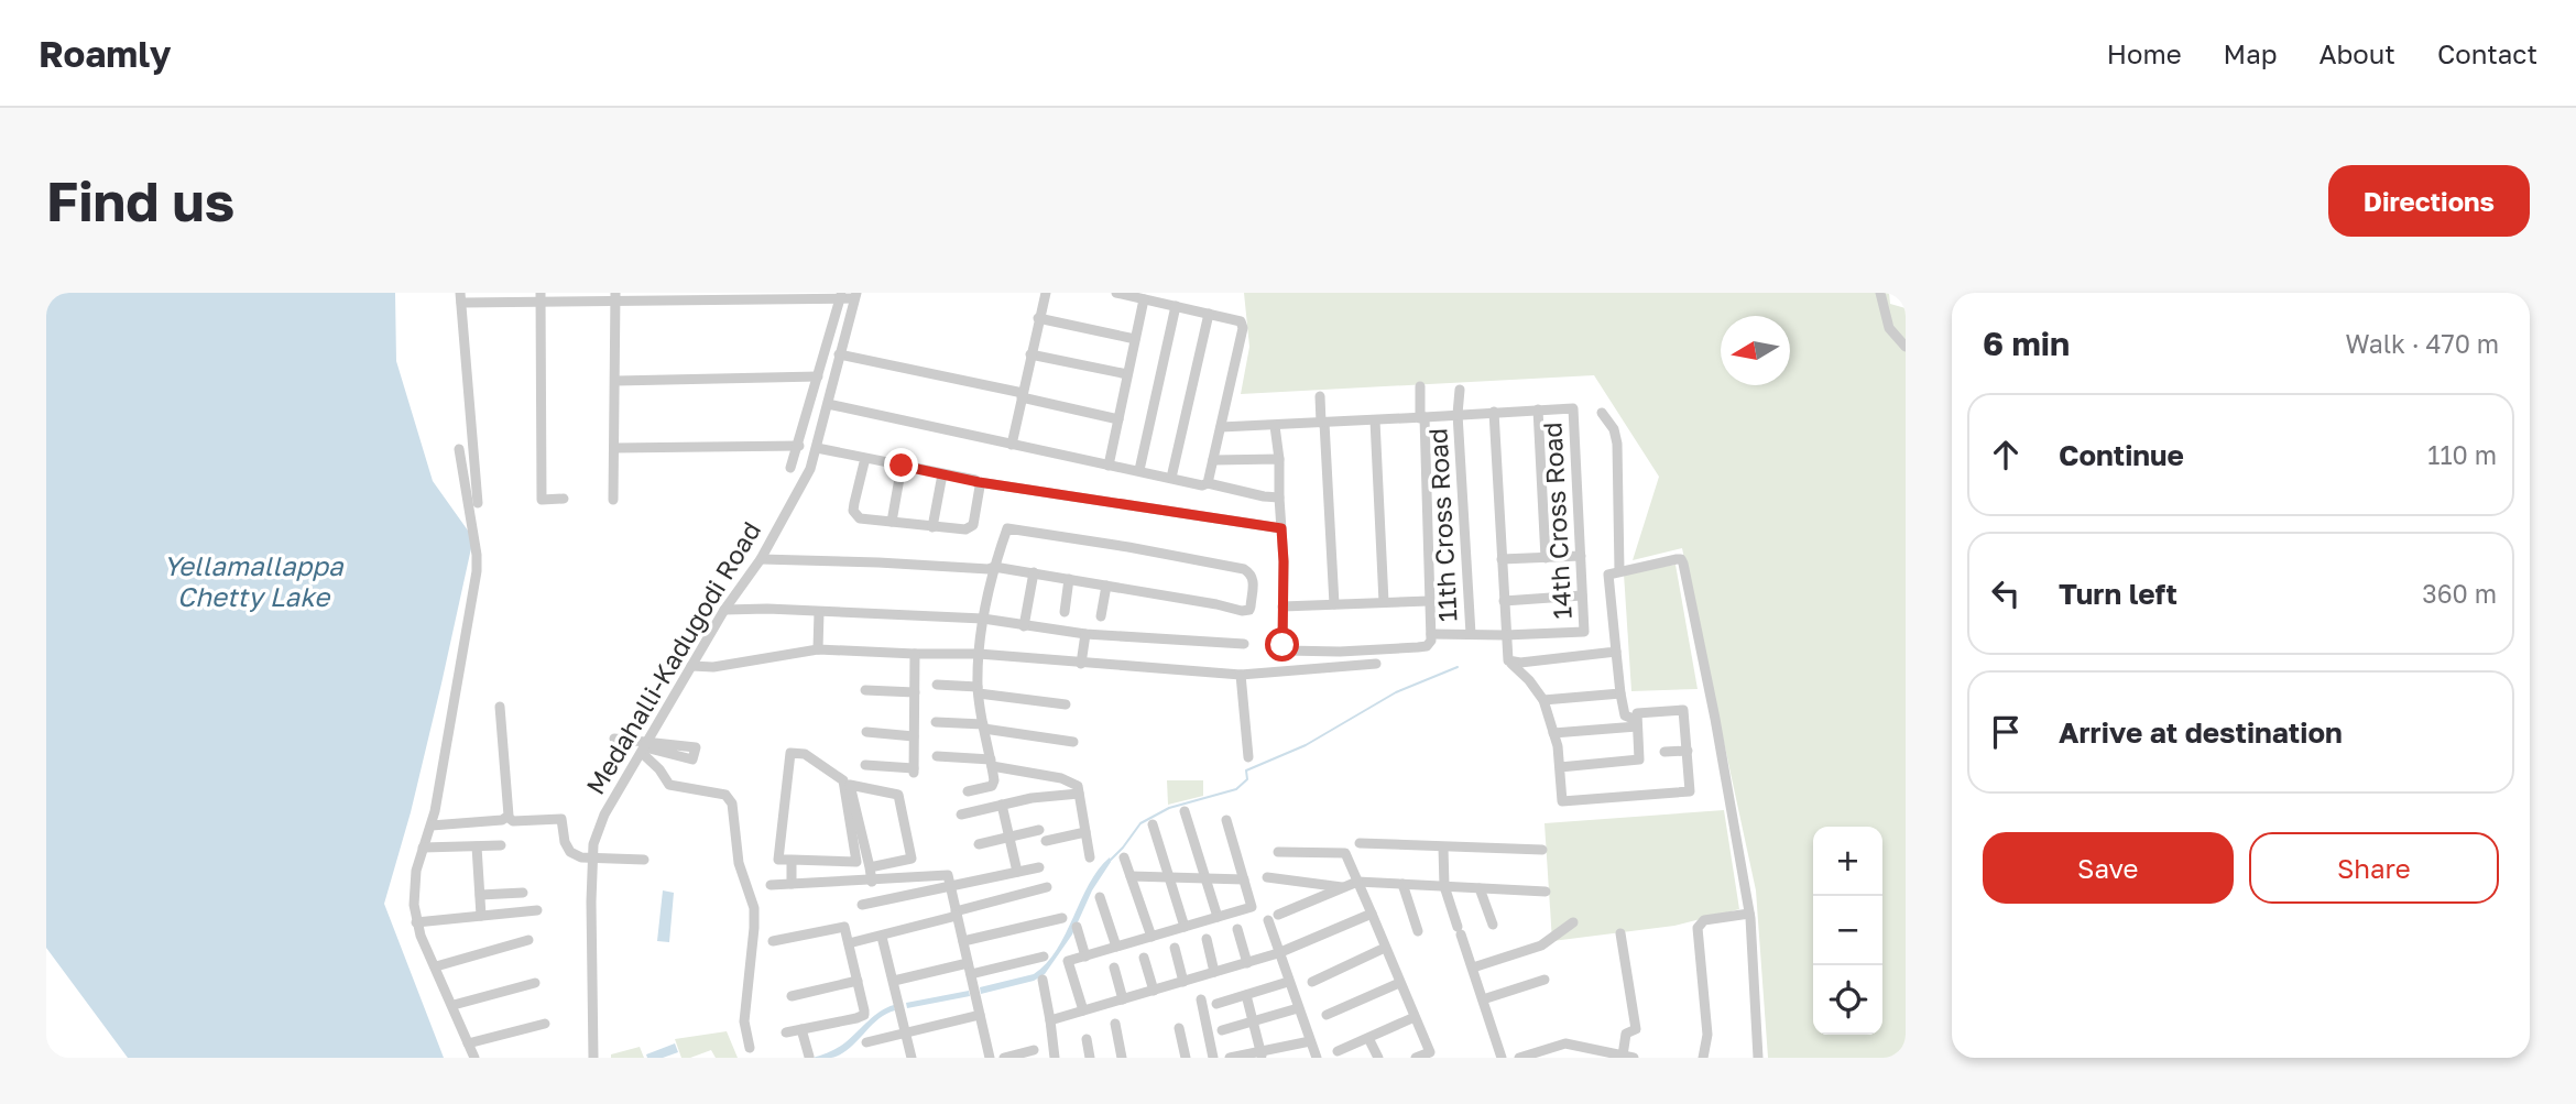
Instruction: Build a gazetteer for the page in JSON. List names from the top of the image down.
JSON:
{
  "streets": {
    "street": ["14th Cross Road", "11th Cross Road", "Medahalli-Kadugodi Road"]
  },
  "water": ["Yellamallappa Chetty Lake"],
  "north": "left",
  "page": {
    "header": "Roamly",
    "nav": [
      "Home",
      "Map",
      "About",
      "Contact"
    ],
    "buttons": [
      "Directions",
      ["Save", "Share"]
    ],
    "title": "Find us",
    "heading": ["6 min", "Walk · 470 m"],
    "list": [
      ["Continue", "110 m"],
      ["Turn left", "360 m"],
      "Arrive at destination"
    ],
    "map_buttons": ["+", "−"]
  }
}
